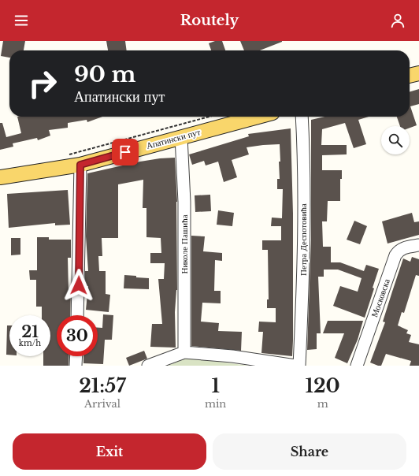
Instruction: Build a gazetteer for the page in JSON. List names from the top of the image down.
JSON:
{
  "streets": {
    "main road": ["Апатински пут"],
    "street": ["Петра Деспотовића", "Николе Пашића", "Московска"]
  },
  "crossings": [
    ["Апатински пут", "Николе Пашића"]
  ],
  "page": {
    "header": "Routely",
    "turn": ["90 m", "Апатински пут"],
    "speed": "21 km/h",
    "limit": "30",
    "eta": [
      "21:57",
      "Arrival",
      "1",
      "min",
      "120",
      "m"
    ],
    "buttons": ["Exit", "Share"]
  }
}
